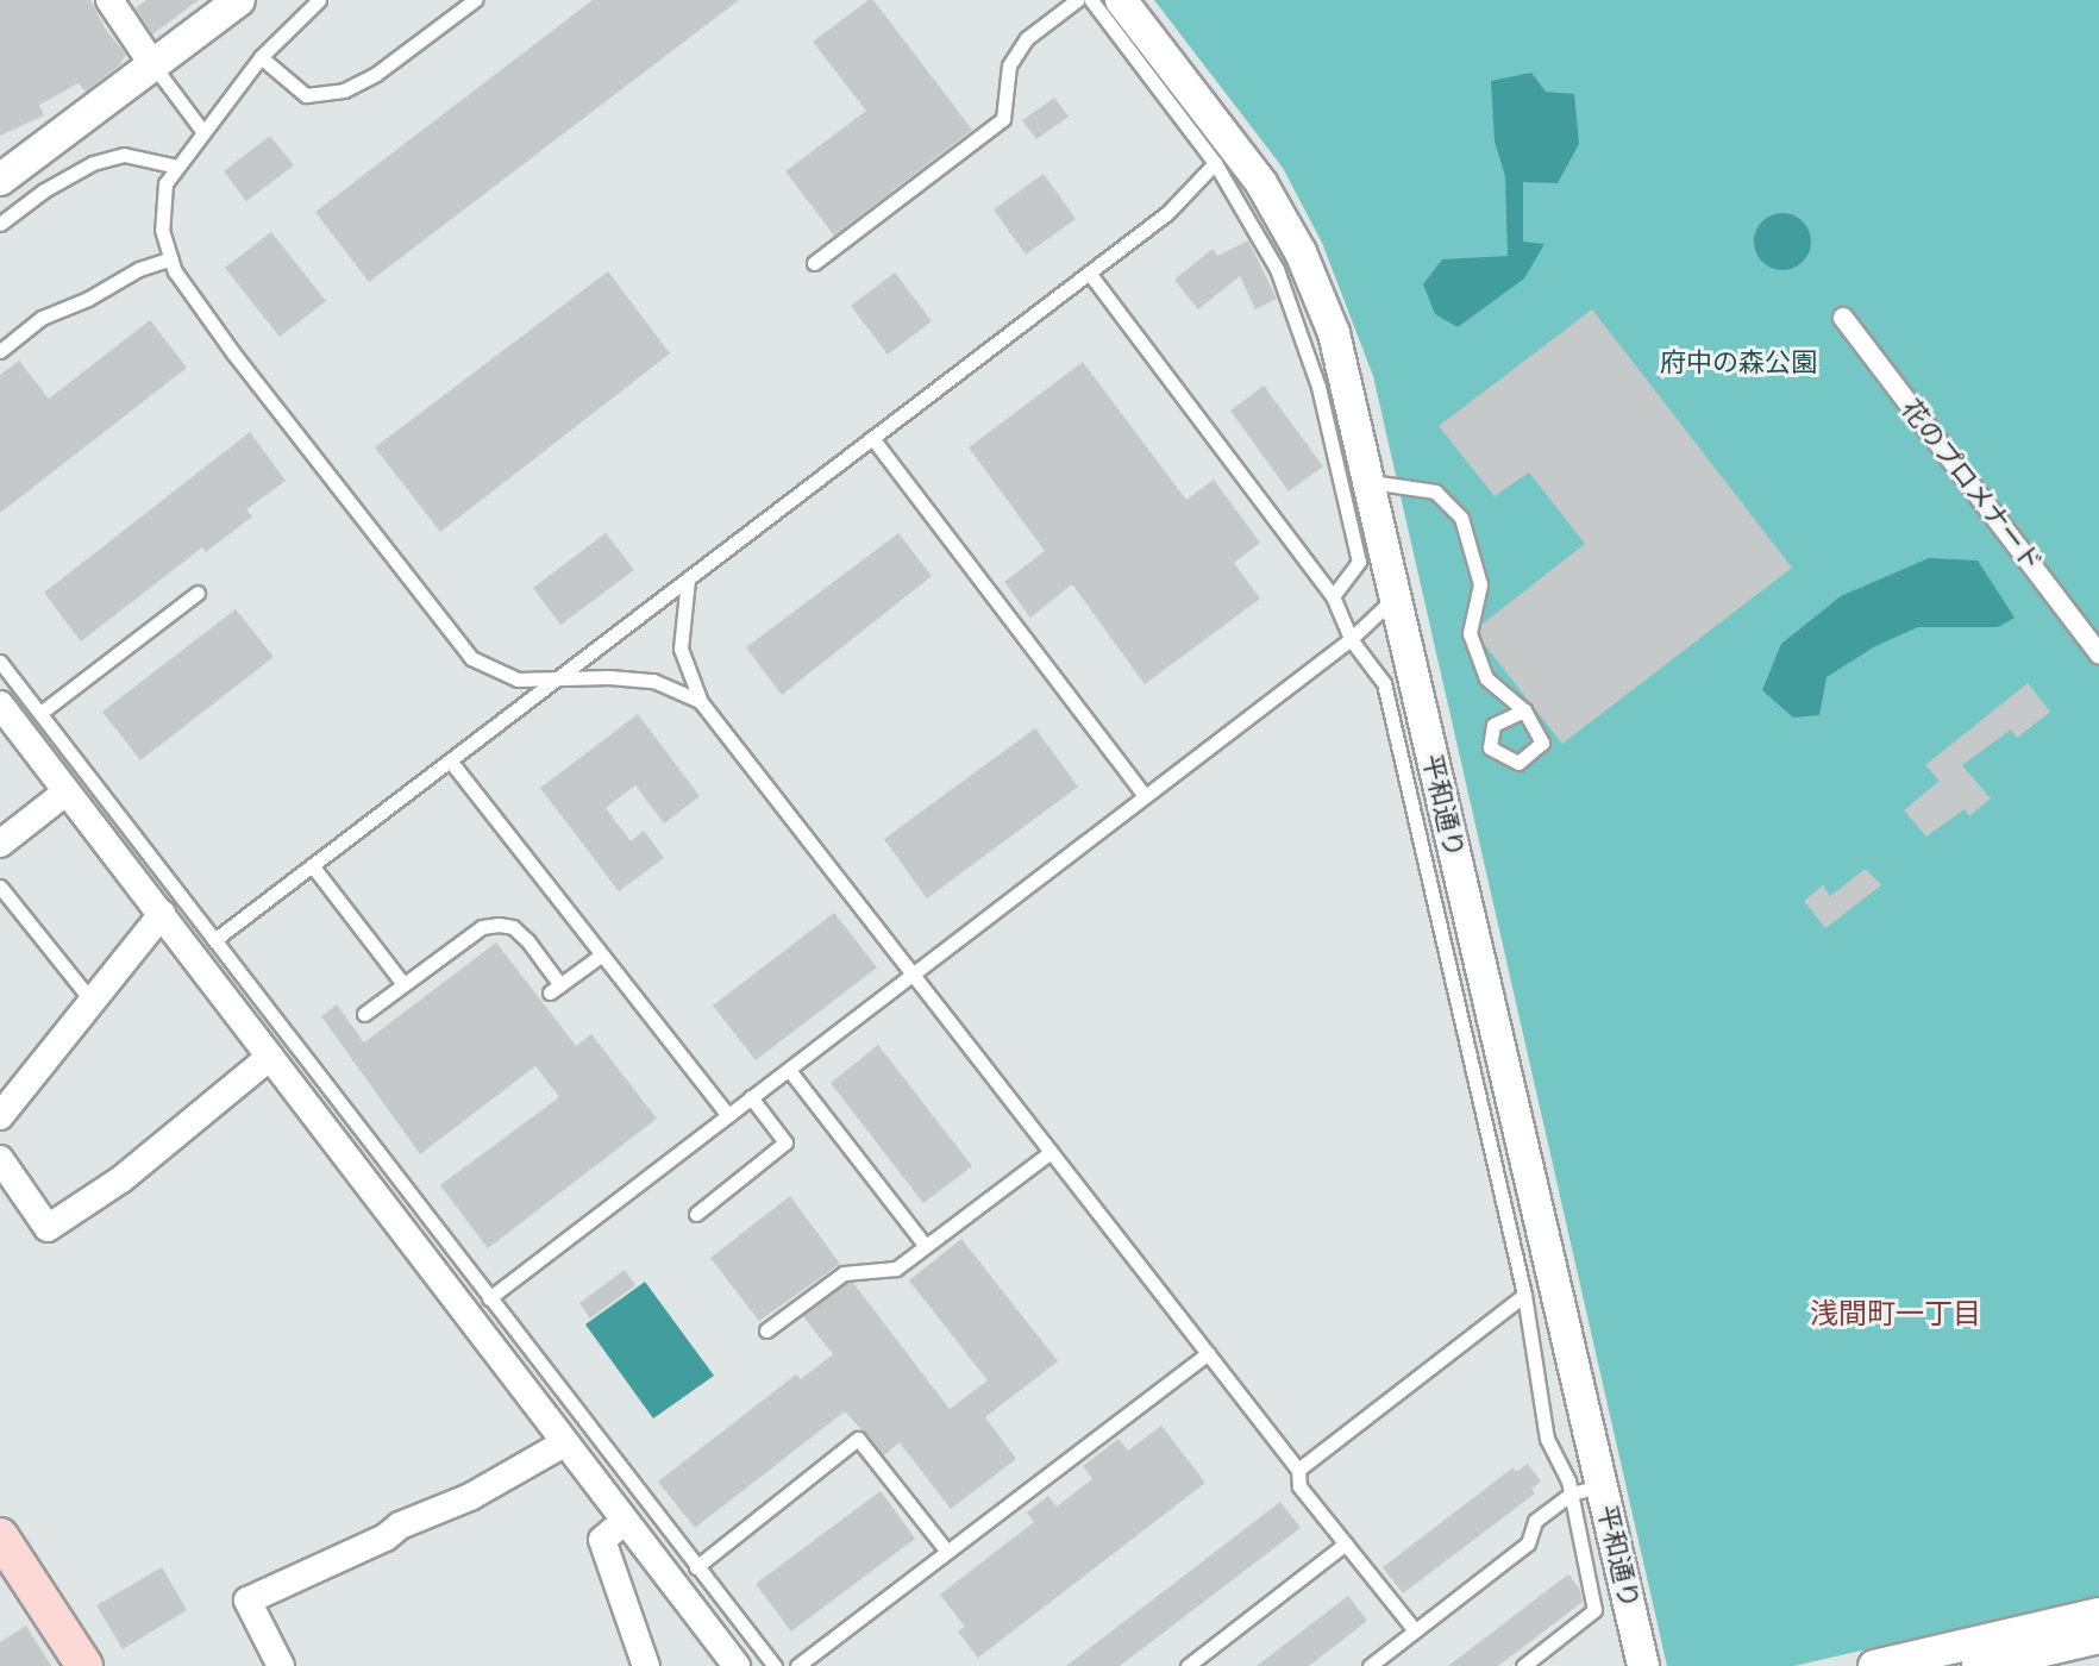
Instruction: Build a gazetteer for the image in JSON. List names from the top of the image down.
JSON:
{
  "streets": {
    "street": ["花のプロメナード", "平和通り"]
  },
  "districts": ["浅間町一丁目"],
  "parks": ["府中の森公園"]
}
